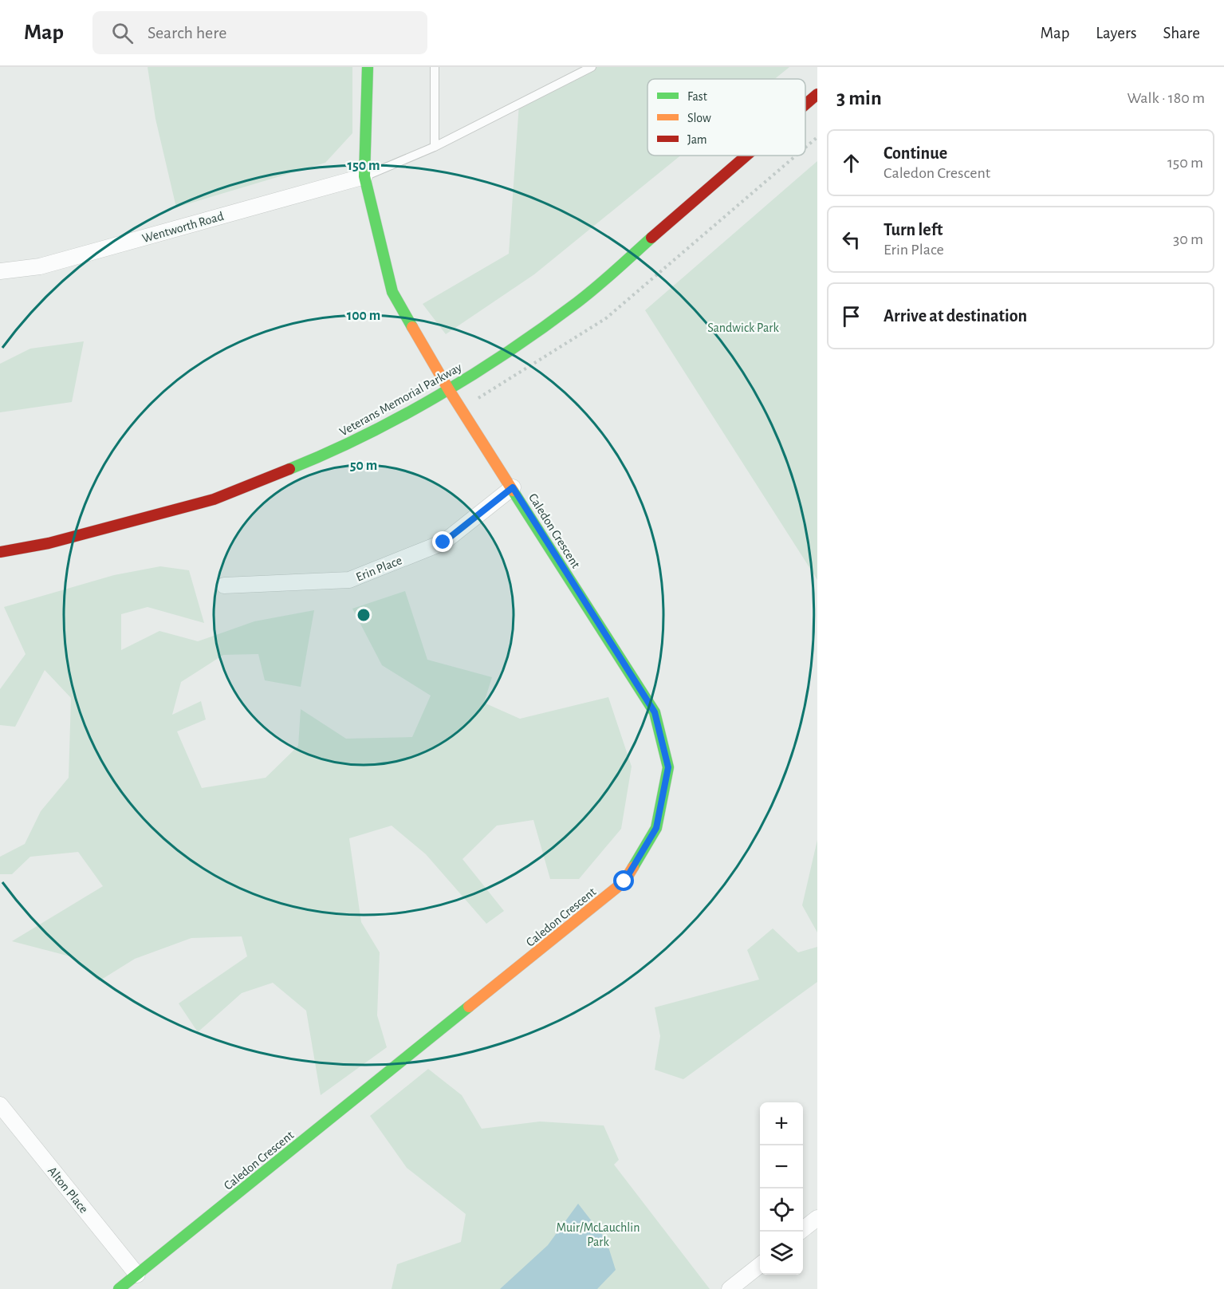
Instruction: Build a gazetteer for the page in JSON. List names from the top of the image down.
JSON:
{
  "streets": {
    "street": [
      "Wentworth Road",
      "Veterans Memorial Parkway",
      "Caledon Crescent",
      "Erin Place",
      "Alton Place"
    ]
  },
  "crossings": [
    ["Veterans Memorial Parkway", "Caledon Crescent"],
    ["Caledon Crescent", "Erin Place"],
    ["Caledon Crescent", "Alton Place"]
  ],
  "parks": ["Sandwick Park", "Muir/McLauchlin Park"],
  "legend": ["Fast", "Slow", "Jam"],
  "page": {
    "header": "Map",
    "search": "Search here",
    "nav": ["Map", "Layers", "Share"],
    "heading": ["3 min", "Walk · 180 m"],
    "list": [
      ["Continue", "Caledon Crescent", "150 m"],
      ["Turn left", "Erin Place", "30 m"],
      "Arrive at destination"
    ],
    "map_buttons": ["+", "−"]
  },
  "rings": ["150 m", "100 m", "50 m"]
}
